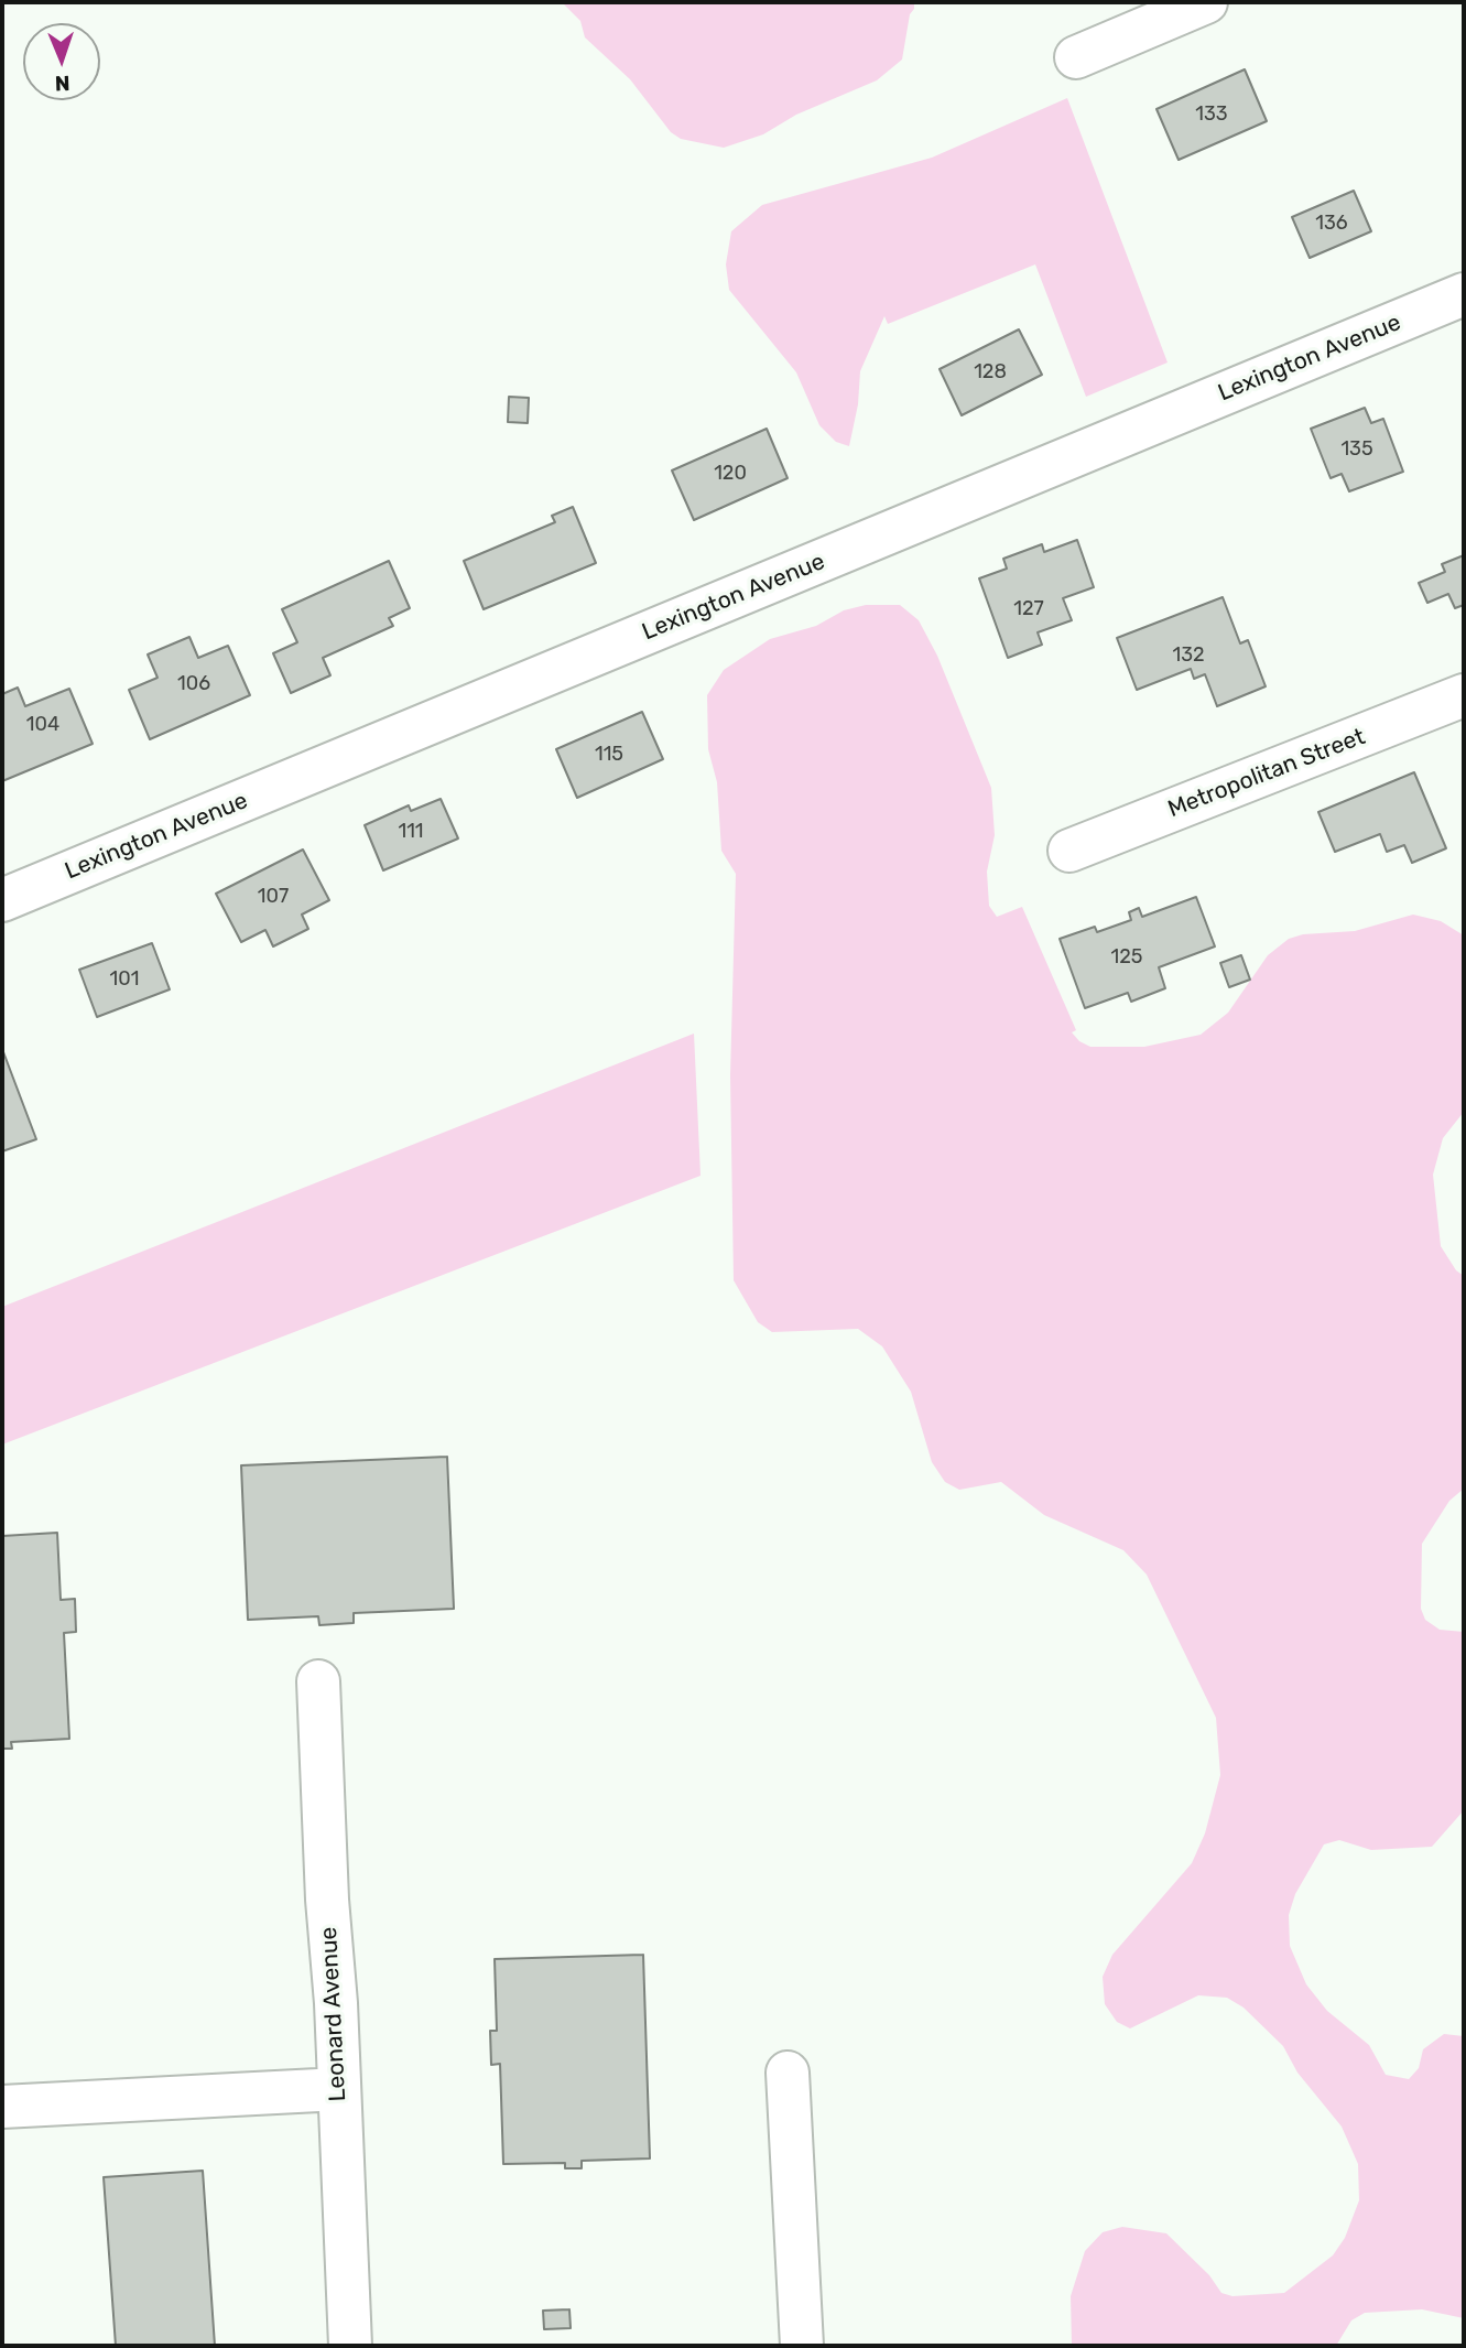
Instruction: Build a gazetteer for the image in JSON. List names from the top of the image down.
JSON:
{
  "streets": {
    "street": ["Lexington Avenue", "Metropolitan Street", "Leonard Avenue"]
  },
  "house_numbers": [
    "133",
    "136",
    "128",
    "135",
    "120",
    "127",
    "132",
    "106",
    "104",
    "115",
    "111",
    "107",
    "125",
    "101"
  ],
  "north": "bottom"
}
